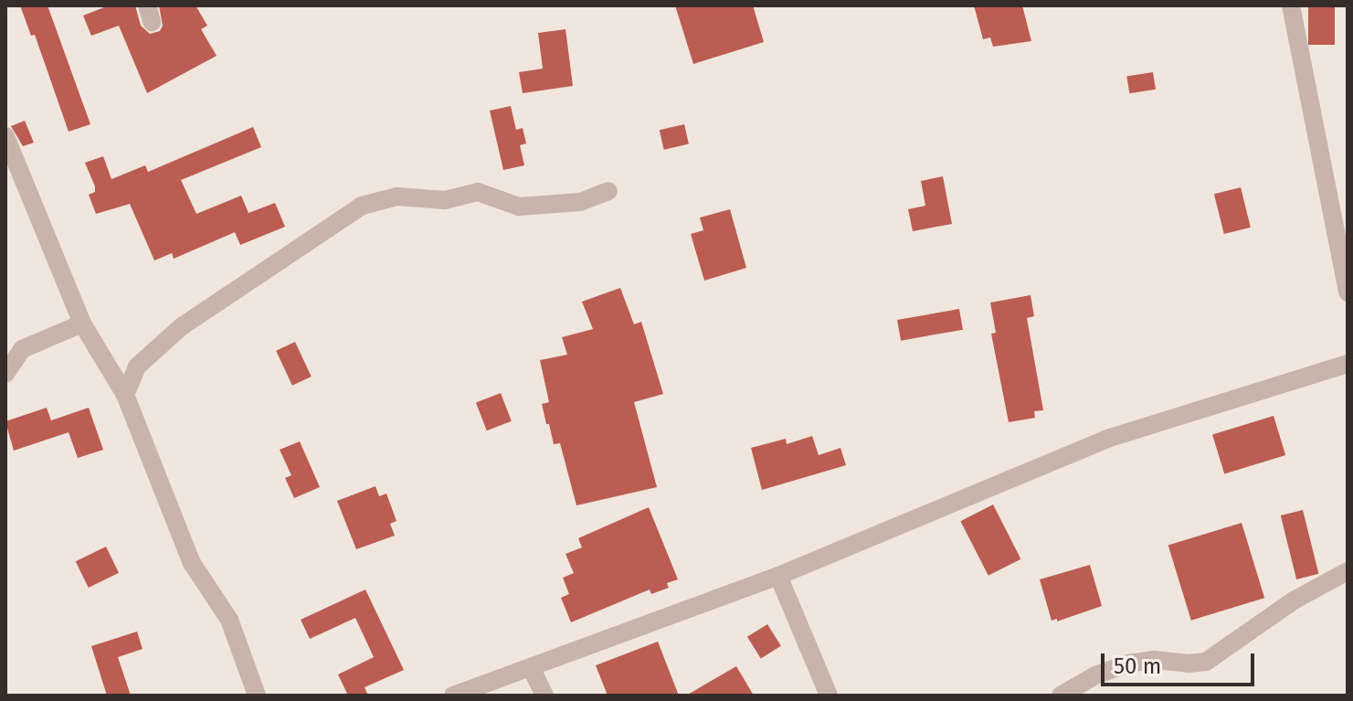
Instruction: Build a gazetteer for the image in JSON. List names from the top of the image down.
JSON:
{
  "scale_bar": "50 m"
}
